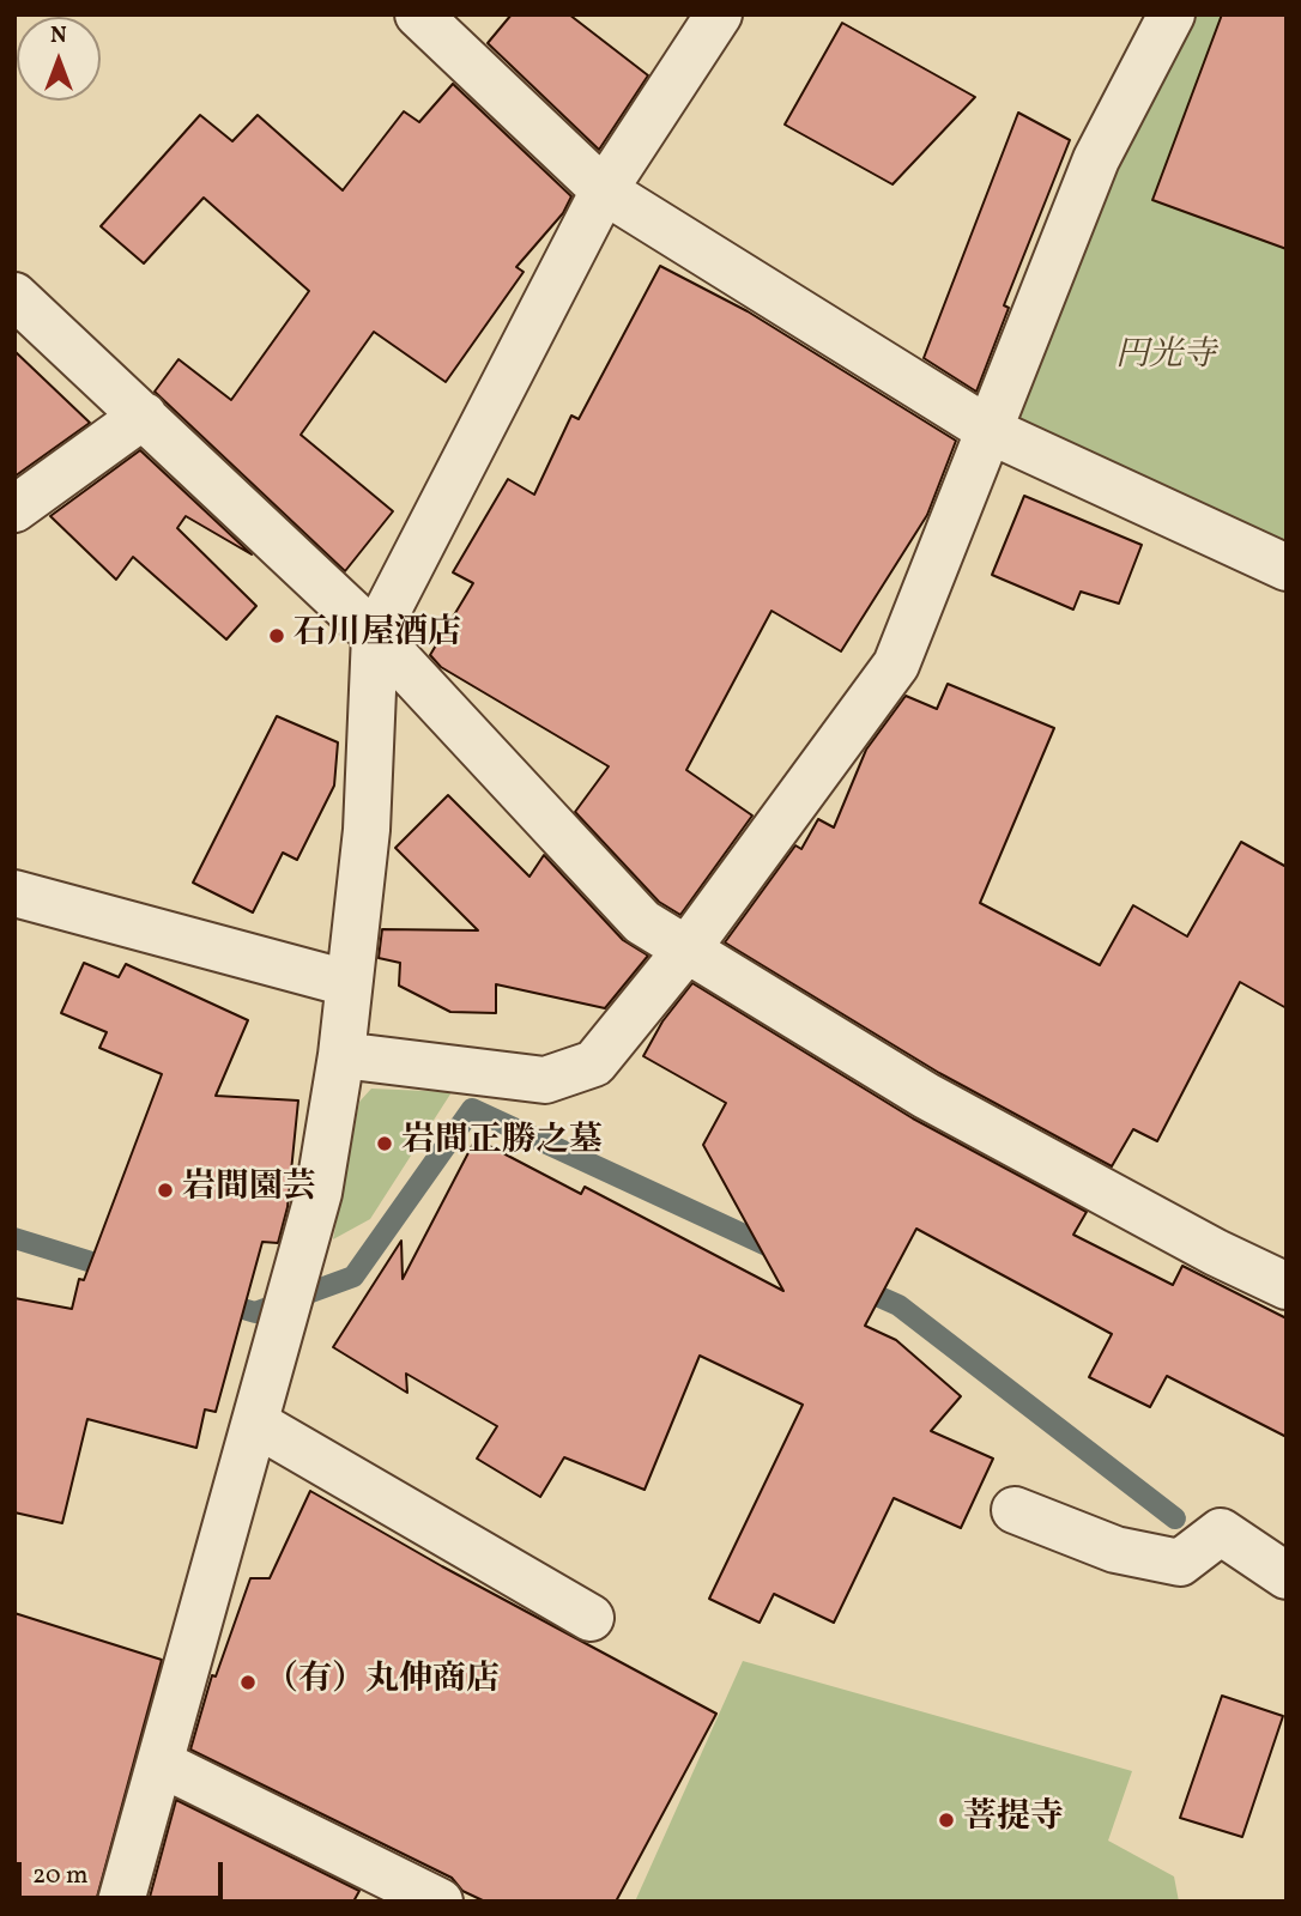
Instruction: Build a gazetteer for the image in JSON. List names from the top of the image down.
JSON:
{
  "parks": ["円光寺"],
  "places": [
    "石川屋酒店",
    "岩間正勝之墓",
    "岩間園芸",
    "（有）丸伸商店",
    "菩提寺"
  ],
  "scale_bar": "20 m",
  "north": "top"
}
